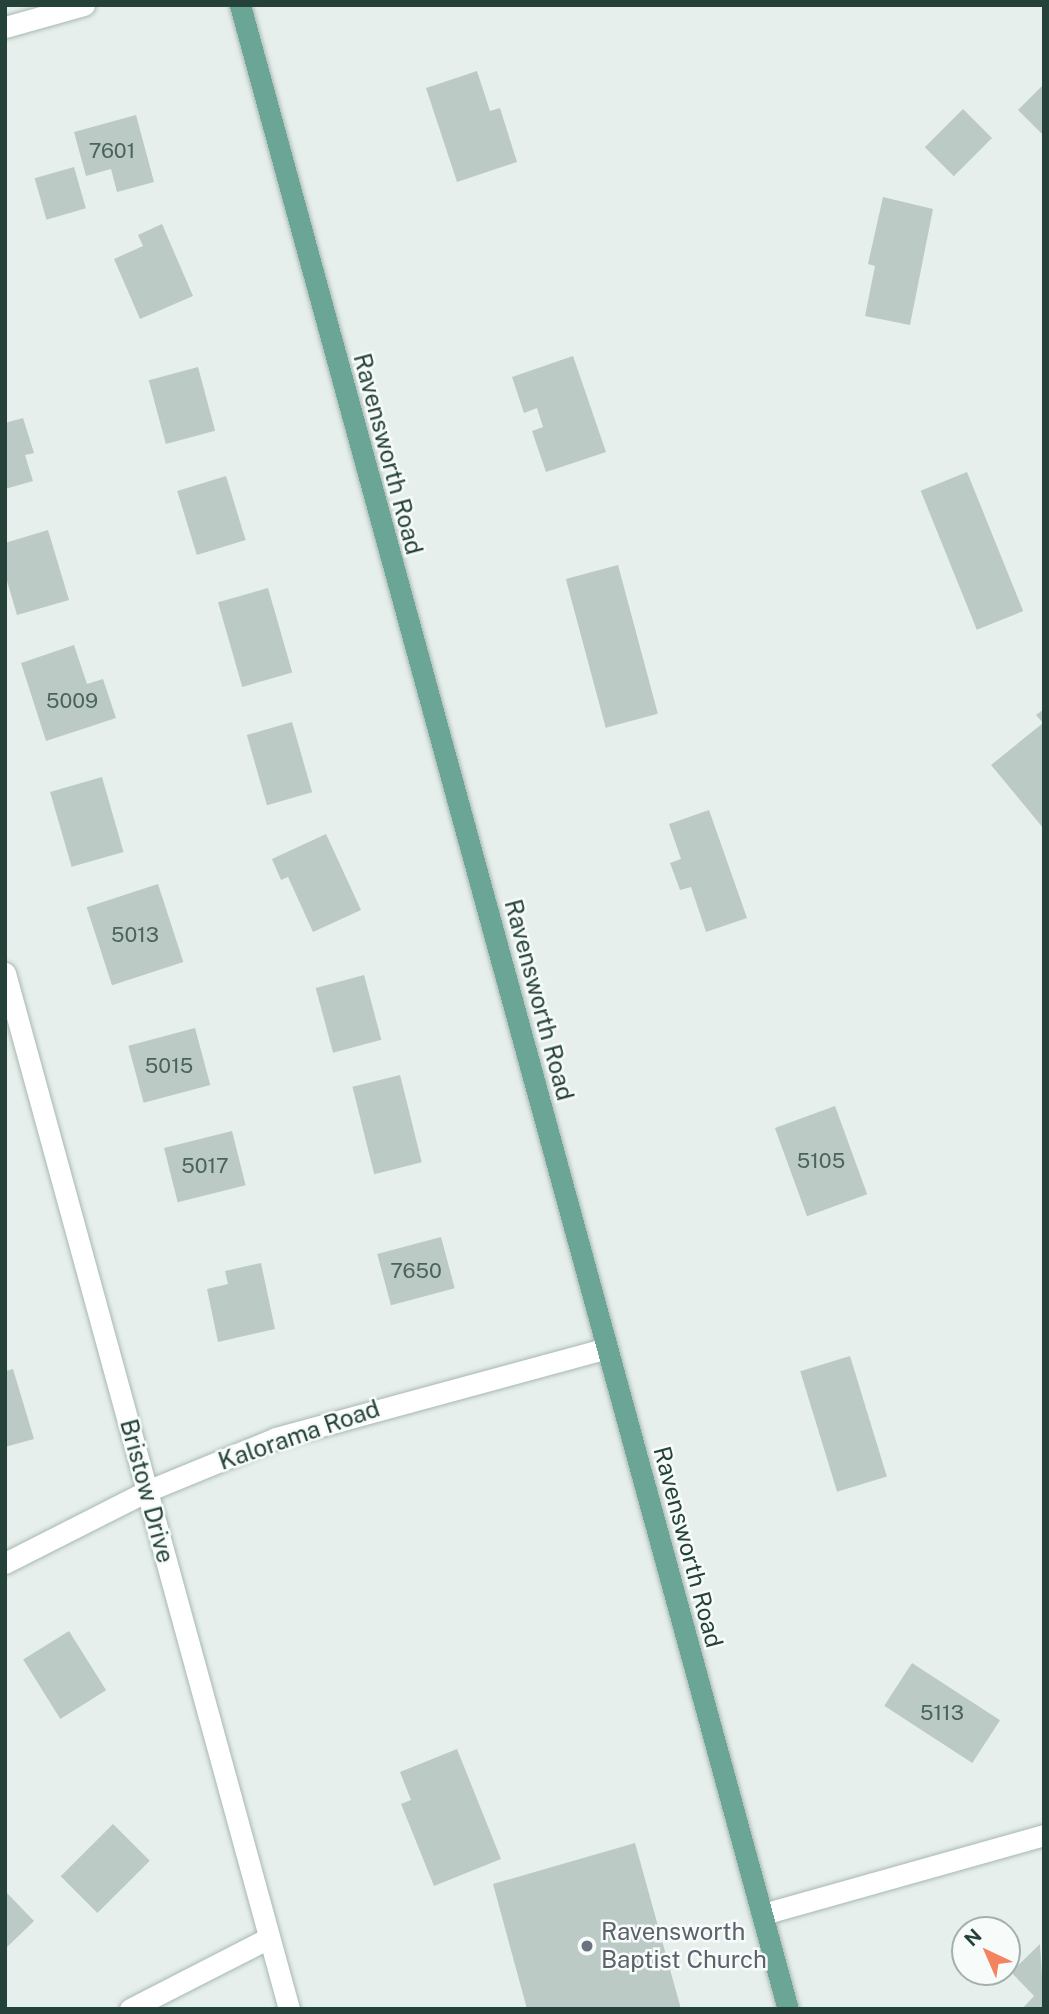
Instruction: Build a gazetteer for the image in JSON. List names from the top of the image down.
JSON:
{
  "streets": {
    "main road": ["Ravensworth Road"],
    "street": ["Kalorama Road", "Bristow Drive"]
  },
  "crossings": [
    ["Ravensworth Road", "Kalorama Road"],
    ["Kalorama Road", "Bristow Drive"]
  ],
  "places": ["Ravensworth Baptist Church"],
  "house_numbers": [
    "7601",
    "5009",
    "5013",
    "5015",
    "5105",
    "5017",
    "7650",
    "5113"
  ],
  "north": "top left"
}
